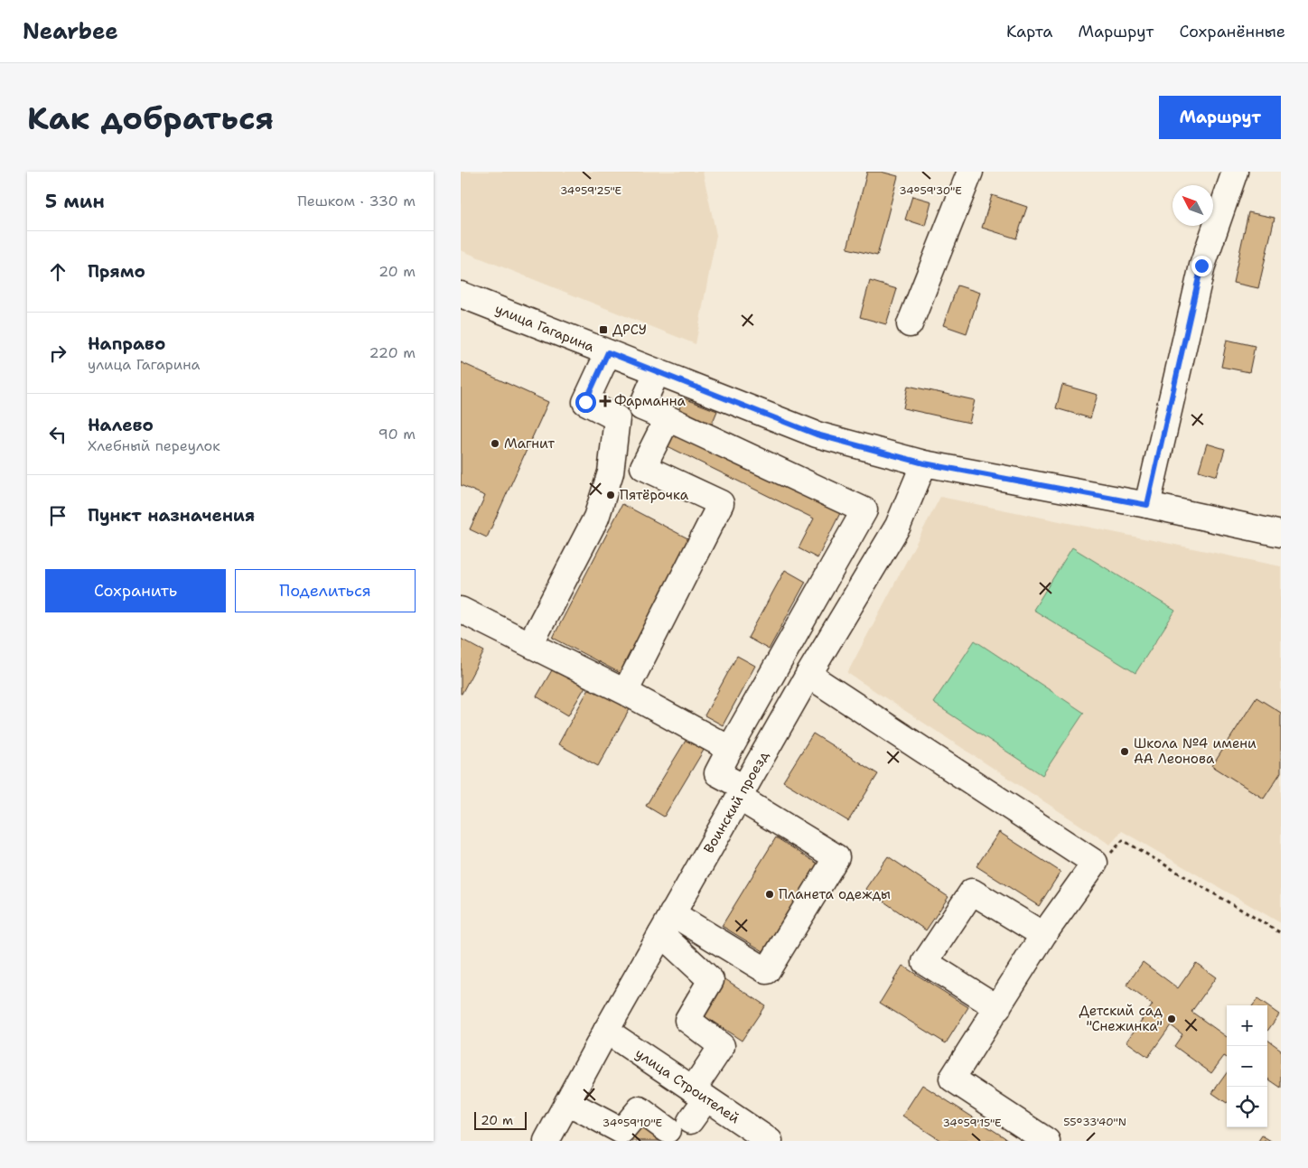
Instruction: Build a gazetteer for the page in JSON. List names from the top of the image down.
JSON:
{
  "streets": {
    "main road": ["улица Гагарина", "Воинский проезд", "улица Строителей"]
  },
  "crossings": [
    ["улица Гагарина", "Воинский проезд"],
    ["Воинский проезд", "улица Строителей"]
  ],
  "places": {
    "transit": ["ДРСУ"],
    "health": ["Фарманна"],
    "other": [
      "Магнит",
      "Пятёрочка",
      "Школа №4 имени АА Леонова",
      "Планета одежды",
      "Детский сад \"Снежинка\""
    ]
  },
  "scale_bar": "20 m",
  "north": "top left",
  "page": {
    "header": "Nearbee",
    "nav": ["Карта", "Маршрут", "Сохранённые"],
    "buttons": [
      "Маршрут",
      ["Сохранить", "Поделиться"]
    ],
    "title": "Как добраться",
    "heading": ["5 мин", "Пешком · 330 m"],
    "list": [
      ["Прямо", "20 m"],
      ["Направо", "улица Гагарина", "220 m"],
      ["Налево", "Хлебный переулок", "90 m"],
      "Пункт назначения"
    ],
    "map_buttons": ["+", "−"],
    "scale": "20 m"
  },
  "coordinates": [
    "34°59'25\"E",
    "34°59'30\"E",
    "55°33'40\"N",
    "34°59'10\"E",
    "34°59'15\"E"
  ]
}
